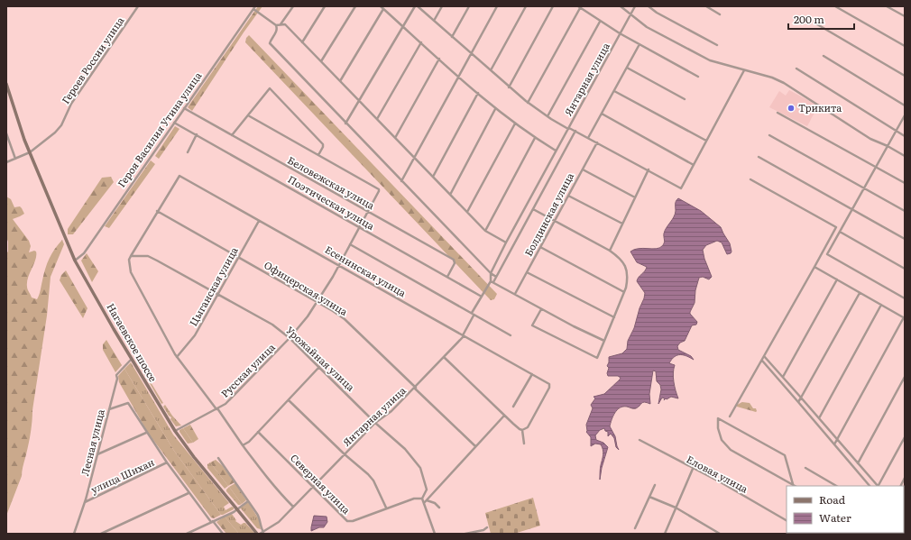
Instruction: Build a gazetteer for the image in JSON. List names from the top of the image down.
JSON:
{
  "streets": {
    "street": [
      "Героев России улица",
      "Янтарная улица",
      "Героя Василия Утина улица",
      "Беловежская улица",
      "Поэтическая улица",
      "Болдинская улица",
      "Есенинская улица",
      "Цыганская улица",
      "Офицерская улица",
      "Нагаевское шоссе",
      "Урожайная улица",
      "Русская улица",
      "Лесная улица",
      "Еловая улица",
      "улица Шихан",
      "Северная улица"
    ]
  },
  "crossings": [
    ["Героев России улица", "Нагаевское шоссе"],
    ["Янтарная улица", "Поэтическая улица"],
    ["Янтарная улица", "Есенинская улица"],
    ["Янтарная улица", "Офицерская улица"],
    ["Янтарная улица", "Нагаевское шоссе"],
    ["Янтарная улица", "Урожайная улица"],
    ["Янтарная улица", "Северная улица"],
    ["Героя Василия Утина улица", "Беловежская улица"],
    ["Героя Василия Утина улица", "Поэтическая улица"],
    ["Героя Василия Утина улица", "Нагаевское шоссе"],
    ["Беловежская улица", "Поэтическая улица"],
    ["Беловежская улица", "Русская улица"],
    ["Поэтическая улица", "Русская улица"],
    ["Есенинская улица", "Цыганская улица"],
    ["Есенинская улица", "Офицерская улица"],
    ["Есенинская улица", "Русская улица"],
    ["Цыганская улица", "Офицерская улица"],
    ["Цыганская улица", "Урожайная улица"],
    ["Офицерская улица", "Русская улица"],
    ["Нагаевское шоссе", "Русская улица"],
    ["Нагаевское шоссе", "Лесная улица"],
    ["Урожайная улица", "Русская улица"],
    ["Урожайная улица", "Северная улица"],
    ["Лесная улица", "улица Шихан"]
  ],
  "places": ["Трикита"],
  "legend": ["Road", "Water"],
  "scale_bar": "200 m"
}
